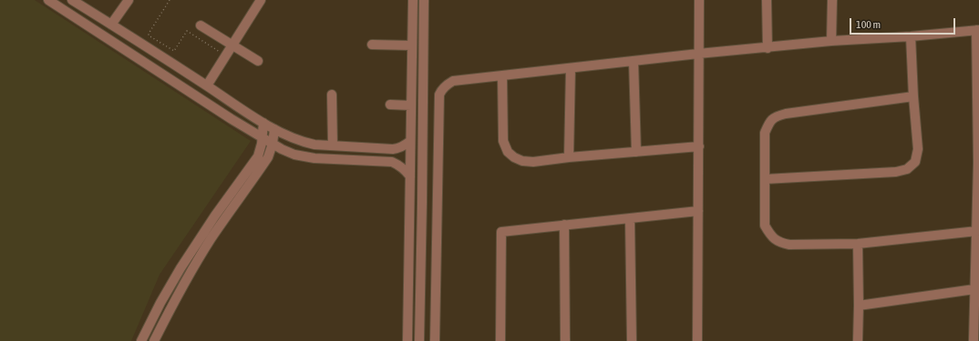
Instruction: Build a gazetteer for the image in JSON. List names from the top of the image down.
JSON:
{
  "scale_bar": "100 m"
}
